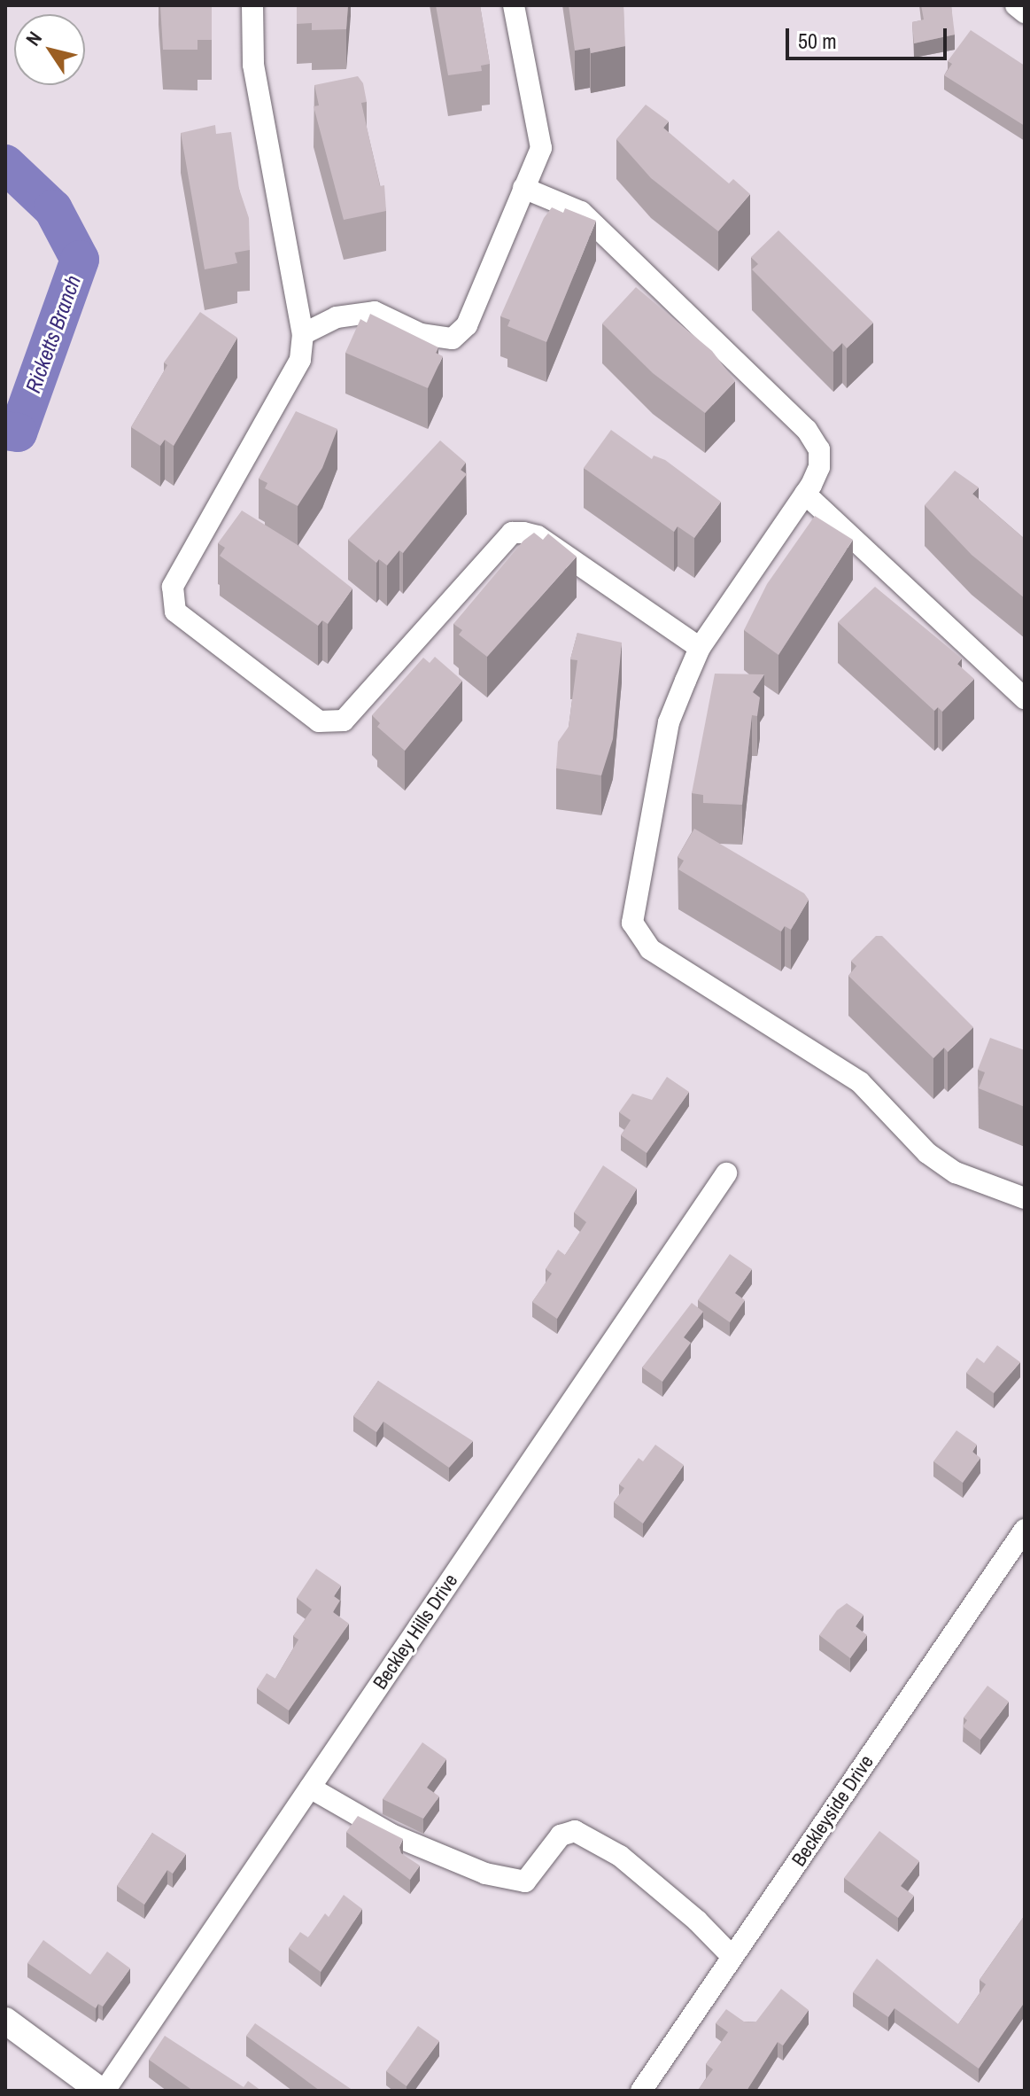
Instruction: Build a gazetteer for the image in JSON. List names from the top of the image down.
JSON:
{
  "streets": {
    "street": ["Beckley Hills Drive", "Beckleyside Drive"]
  },
  "water": ["Ricketts Branch"],
  "scale_bar": "50 m",
  "north": "top left"
}
